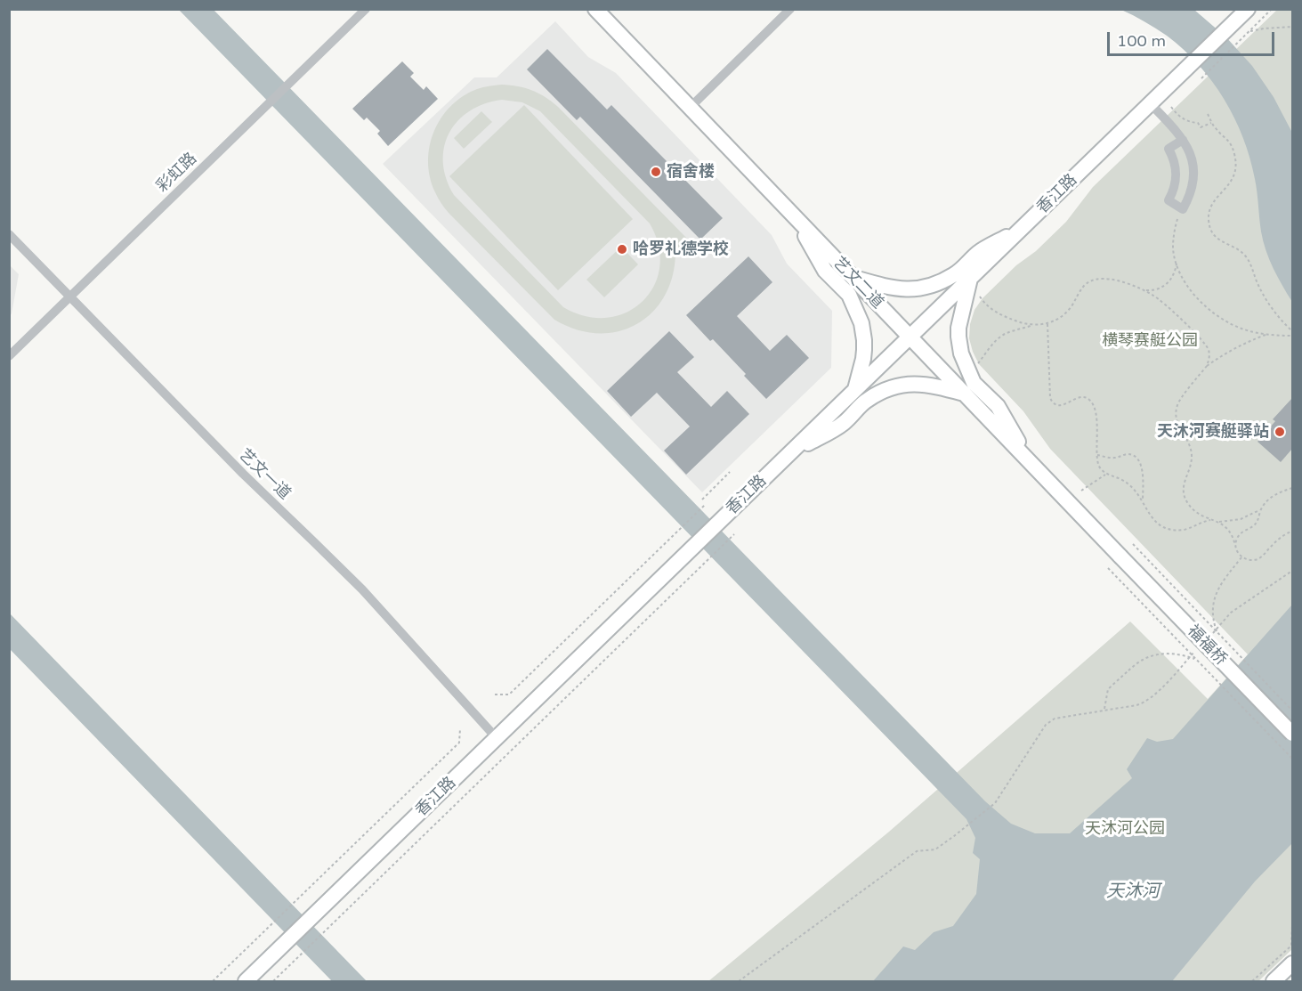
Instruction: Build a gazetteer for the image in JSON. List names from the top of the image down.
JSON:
{
  "streets": {
    "main road": ["香江路", "艺文二道", "福福桥"],
    "street": ["彩虹路", "艺文一道"]
  },
  "crossings": [
    ["彩虹路", "艺文一道"],
    ["香江路", "艺文二道"],
    ["香江路", "艺文一道"],
    ["艺文二道", "福福桥"]
  ],
  "water": ["天沐河"],
  "parks": ["横琴赛艇公园", "天沐河公园"],
  "places": ["宿舍楼", "哈罗礼德学校", "天沐河赛艇驿站"],
  "scale_bar": "100 m"
}
